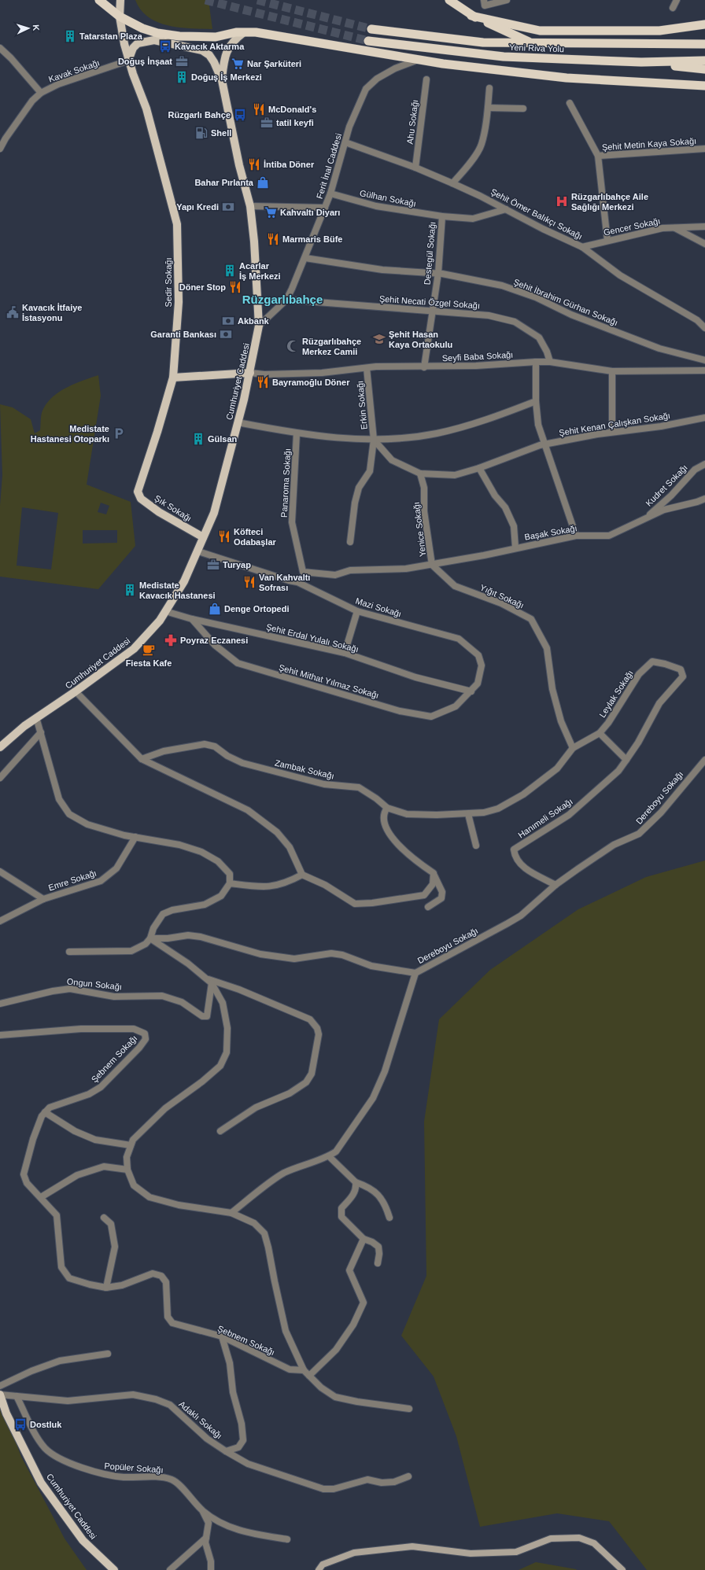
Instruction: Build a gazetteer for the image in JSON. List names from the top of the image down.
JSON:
{
  "streets": {
    "highway": ["Yeni Riva Yolu"],
    "main road": ["Sedir Sokağı", "Cumhuriyet Caddesi", "Şık Sokağı"],
    "street": [
      "Kavak Sokağı",
      "Ahu Sokağı",
      "Şehit Metin Kaya Sokağı",
      "Ferit İnal Caddesi",
      "Gülhan Sokağı",
      "Şehit Ömer Balıkçı Sokağı",
      "Gencer Sokağı",
      "Destegül Sokağı",
      "Şehit Necati Özgel Sokağı",
      "Şehit İbrahim Gürhan Sokağı",
      "Seyfi Baba Sokağı",
      "Erkin Sokağı",
      "Şehit Kenan Çalışkan Sokağı",
      "Panaroma Sokağı",
      "Kudret Sokağı",
      "Yenice Sokağı",
      "Başak Sokağı",
      "Yığıt Sokağı",
      "Mazi Sokağı",
      "Şehit Erdal Yulalı Sokağı",
      "Şehit Mithat Yılmaz Sokağı",
      "Leylak Sokağı",
      "Zambak Sokağı",
      "Dereboyu Sokağı",
      "Hanımeli Sokağı",
      "Emre Sokağı",
      "Ongun Sokağı",
      "Şebnem Sokağı",
      "Adaklı Sokağı",
      "Popüler Sokağı"
    ]
  },
  "crossings": [
    ["Kavak Sokağı", "Sedir Sokağı"],
    ["Ahu Sokağı", "Şehit Ömer Balıkçı Sokağı"],
    ["Ferit İnal Caddesi", "Gülhan Sokağı"],
    ["Ferit İnal Caddesi", "Şehit Ömer Balıkçı Sokağı"],
    ["Ferit İnal Caddesi", "Şehit Necati Özgel Sokağı"],
    ["Ferit İnal Caddesi", "Şehit İbrahim Gürhan Sokağı"],
    ["Ferit İnal Caddesi", "Cumhuriyet Caddesi"],
    ["Gülhan Sokağı", "Şehit Ömer Balıkçı Sokağı"],
    ["Gülhan Sokağı", "Destegül Sokağı"],
    ["Şehit Ömer Balıkçı Sokağı", "Gencer Sokağı"],
    ["Destegül Sokağı", "Şehit Necati Özgel Sokağı"],
    ["Destegül Sokağı", "Şehit İbrahim Gürhan Sokağı"],
    ["Destegül Sokağı", "Seyfi Baba Sokağı"],
    ["Sedir Sokağı", "Şık Sokağı"],
    ["Şehit Necati Özgel Sokağı", "Seyfi Baba Sokağı"],
    ["Seyfi Baba Sokağı", "Cumhuriyet Caddesi"],
    ["Seyfi Baba Sokağı", "Erkin Sokağı"],
    ["Cumhuriyet Caddesi", "Şık Sokağı"],
    ["Cumhuriyet Caddesi", "Mazi Sokağı"],
    ["Cumhuriyet Caddesi", "Şehit Erdal Yulalı Sokağı"],
    ["Cumhuriyet Caddesi", "Adaklı Sokağı"],
    ["Erkin Sokağı", "Şehit Kenan Çalışkan Sokağı"],
    ["Şehit Kenan Çalışkan Sokağı", "Yenice Sokağı"],
    ["Kudret Sokağı", "Başak Sokağı"],
    ["Yenice Sokağı", "Başak Sokağı"],
    ["Yenice Sokağı", "Yığıt Sokağı"],
    ["Başak Sokağı", "Yığıt Sokağı"],
    ["Yığıt Sokağı", "Leylak Sokağı"],
    ["Yığıt Sokağı", "Zambak Sokağı"],
    ["Mazi Sokağı", "Şehit Erdal Yulalı Sokağı"],
    ["Mazi Sokağı", "Şehit Mithat Yılmaz Sokağı"],
    ["Şehit Erdal Yulalı Sokağı", "Şehit Mithat Yılmaz Sokağı"],
    ["Leylak Sokağı", "Zambak Sokağı"],
    ["Leylak Sokağı", "Hanımeli Sokağı"],
    ["Dereboyu Sokağı", "Hanımeli Sokağı"],
    ["Adaklı Sokağı", "Popüler Sokağı"]
  ],
  "districts": ["Rüzgarlıbahçe"],
  "places": {
    "building": [
      "Tatarstan Plaza",
      "Doğuş İş Merkezi",
      "Acarlar İş Merkezi",
      "Gülsan",
      "Medistate Kavacık Hastanesi"
    ],
    "bus stop": ["Kavacık Aktarma", "Rüzgarlı Bahçe", "Dostluk"],
    "office": ["Doğuş İnşaat", "tatil keyfi", "Turyap"],
    "supermarket": ["Nar Şarküteri", "Kahvaltı Diyarı"],
    "restaurant": [
      "McDonald's",
      "İntiba Döner",
      "Marmaris Büfe",
      "Döner Stop",
      "Bayramoğlu Döner",
      "Köfteci Odabaşlar",
      "Van Kahvaltı Sofrası"
    ],
    "fuel station": ["Shell"],
    "shop": ["Bahar Pırlanta", "Denge Ortopedi"],
    "hospital": ["Rüzgarlıbahçe Aile Sağlığı Merkezi"],
    "bank": ["Yapı Kredi", "Akbank", "Garanti Bankası"],
    "public building": ["Kavacık İtfaiye İstasyonu"],
    "school or university": ["Şehit Hasan Kaya Ortaokulu"],
    "mosque": ["Rüzgarlıbahçe Merkez Camii"],
    "parking": ["Medistate Hastanesi Otoparkı"],
    "pharmacy": ["Poyraz Eczanesi"],
    "cafe": ["Fiesta Kafe"]
  },
  "north": "right"
}
